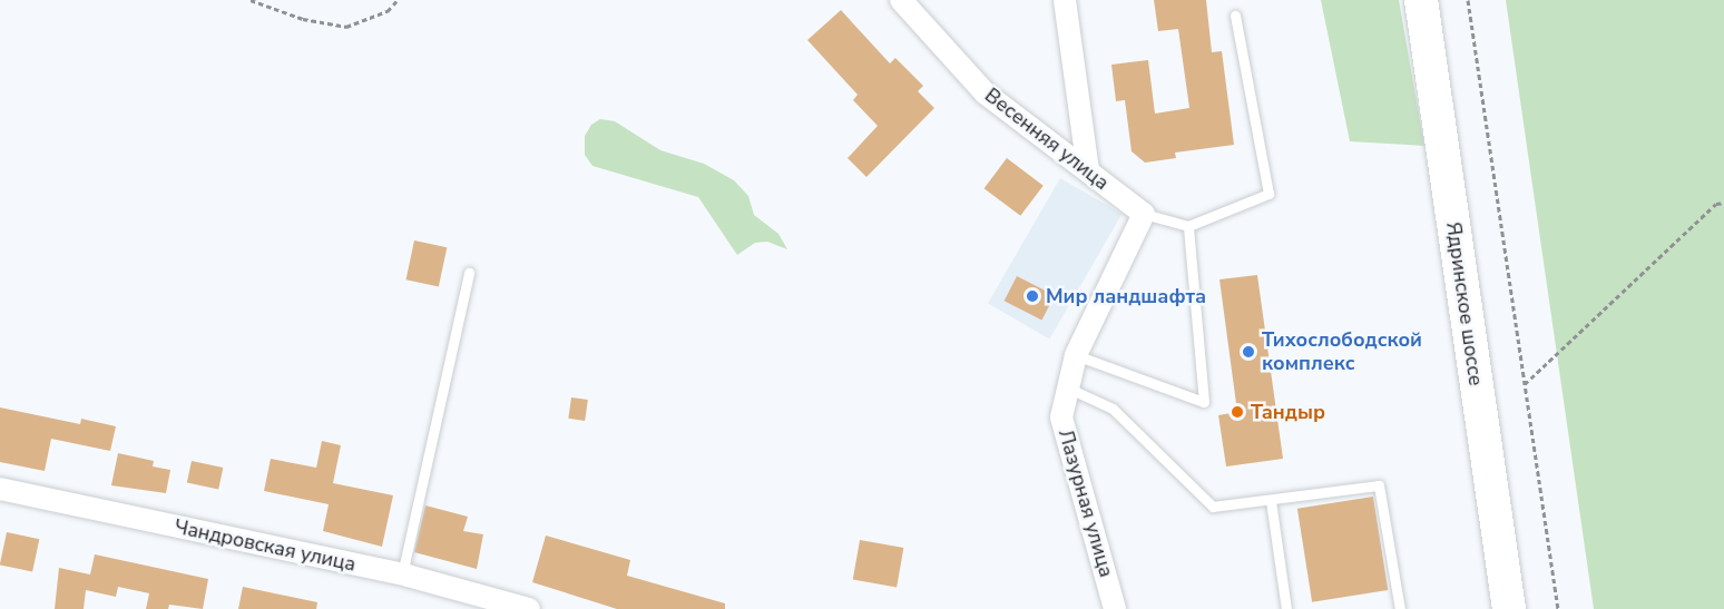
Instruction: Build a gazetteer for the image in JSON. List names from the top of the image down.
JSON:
{
  "streets": {
    "main road": ["Ядринское шоссе"],
    "street": ["Весенняя улица", "Лазурная улица", "Чандровская улица"]
  },
  "crossings": [
    ["Весенняя улица", "Лазурная улица"]
  ],
  "places": ["Мир ландшафта", "Тихослободской комплекс", "Тандыр"]
}
